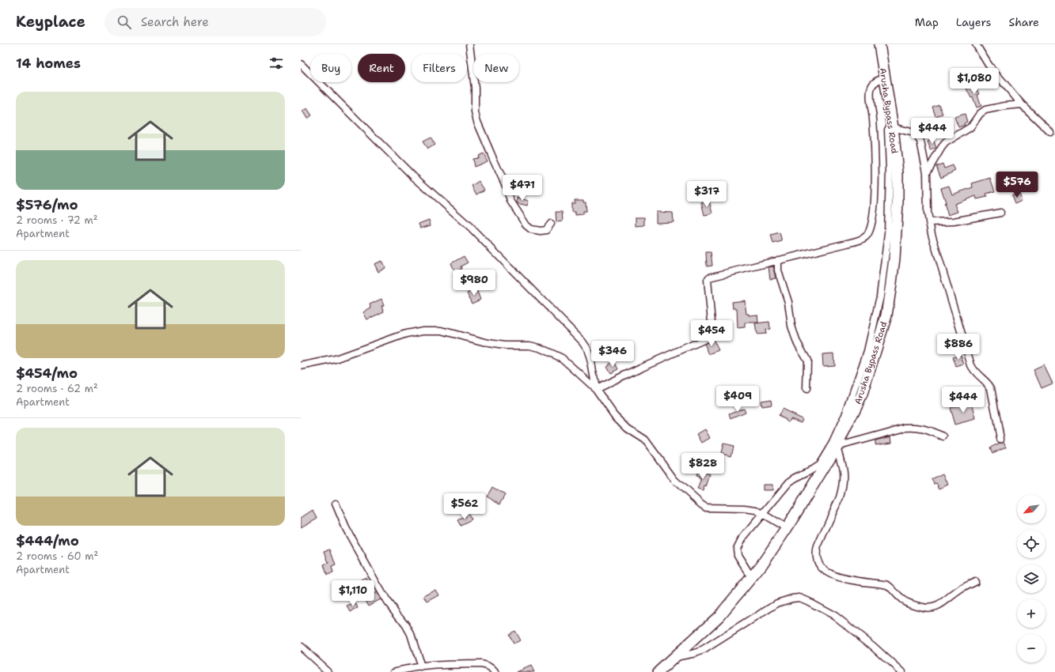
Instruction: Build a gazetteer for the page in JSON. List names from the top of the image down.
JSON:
{
  "streets": {
    "main road": ["Arusha Bypass Road"]
  },
  "north": "bottom left",
  "page": {
    "header": "Keyplace",
    "search": "Search here",
    "nav": ["Map", "Layers", "Share"],
    "heading": "14 homes",
    "chip": [
      "Buy",
      "Rent",
      "Filters",
      "New"
    ],
    "price": [
      "$1,080",
      "$444",
      "$576",
      "$471",
      "$317",
      "$980",
      "$454",
      "$886",
      "$346",
      "$409",
      "$444",
      "$828",
      "$562",
      "$1,110"
    ],
    "list": [
      {
        "name": "$576/mo",
        "note": "2 rooms · 72 m² · Apartment"
      },
      {
        "name": "$454/mo",
        "note": "2 rooms · 62 m² · Apartment"
      },
      {
        "name": "$444/mo",
        "note": "2 rooms · 60 m² · Apartment"
      }
    ],
    "map_buttons": ["+", "−"]
  }
}
